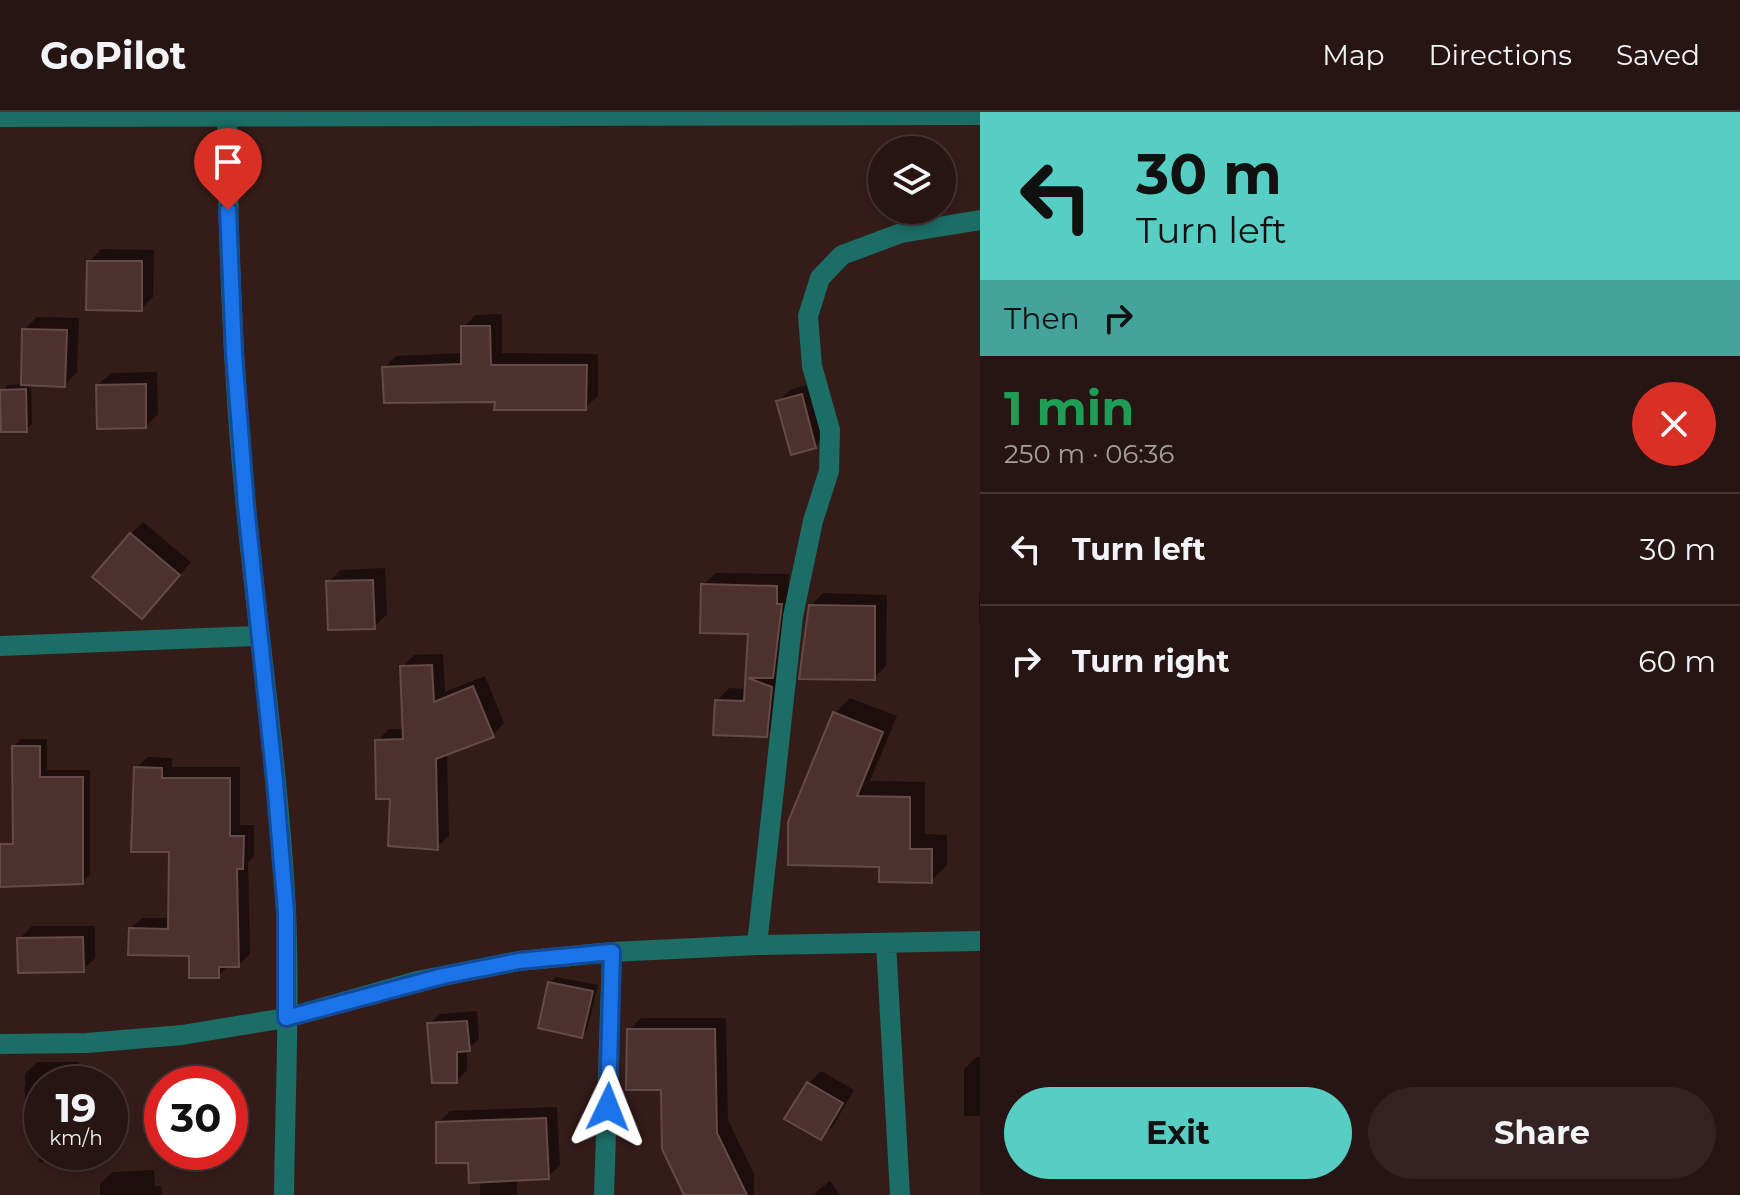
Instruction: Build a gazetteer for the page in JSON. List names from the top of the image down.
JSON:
{
  "page": {
    "header": "GoPilot",
    "nav": ["Map", "Directions", "Saved"],
    "turn": ["30 m", "Turn left"],
    "then": "Then",
    "heading": ["1 min", "250 m · 06:36"],
    "list": [
      {
        "name": "Turn left",
        "value": "30 m"
      },
      {
        "name": "Turn right",
        "value": "60 m"
      }
    ],
    "speed": "19 km/h",
    "limit": "30",
    "buttons": ["Exit", "Share"]
  }
}
